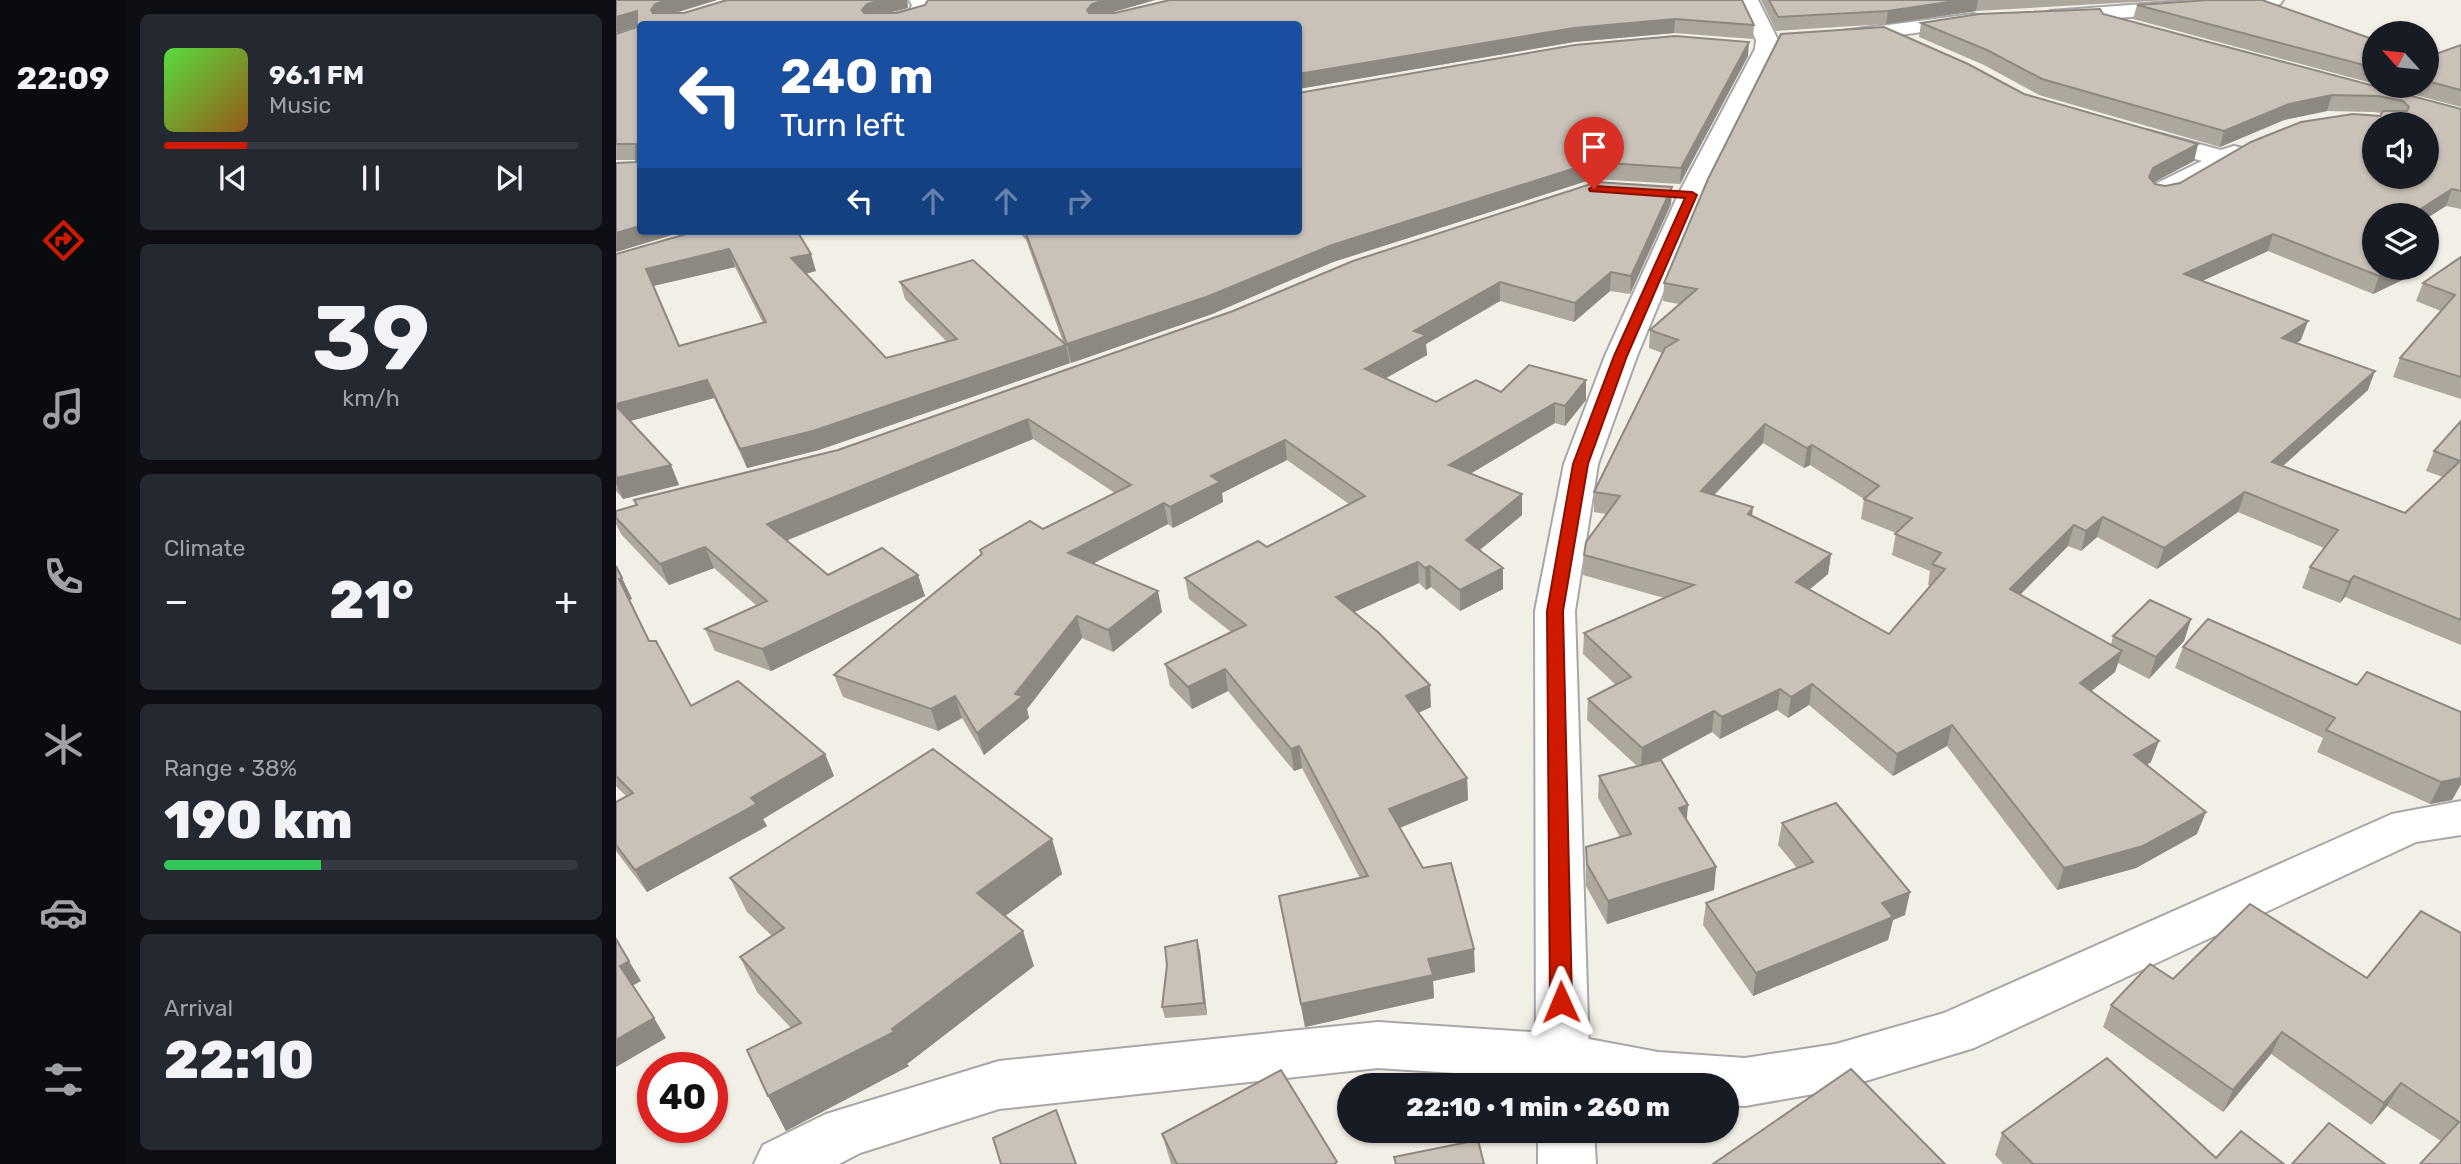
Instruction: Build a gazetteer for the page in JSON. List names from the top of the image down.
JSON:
{
  "north": "top left",
  "page": {
    "tabs": "22:09",
    "turn": ["240 m", "Turn left"],
    "song": ["96.1 FM", "Music"],
    "tile": [
      ["39", "km/h"],
      "Climate",
      ["Range · 38%", "190 km"],
      ["Arrival", "22:10"]
    ],
    "heat": ["−", "21°", "+"],
    "limit": "40",
    "trip": "22:10 · 1 min · 260 m"
  }
}
